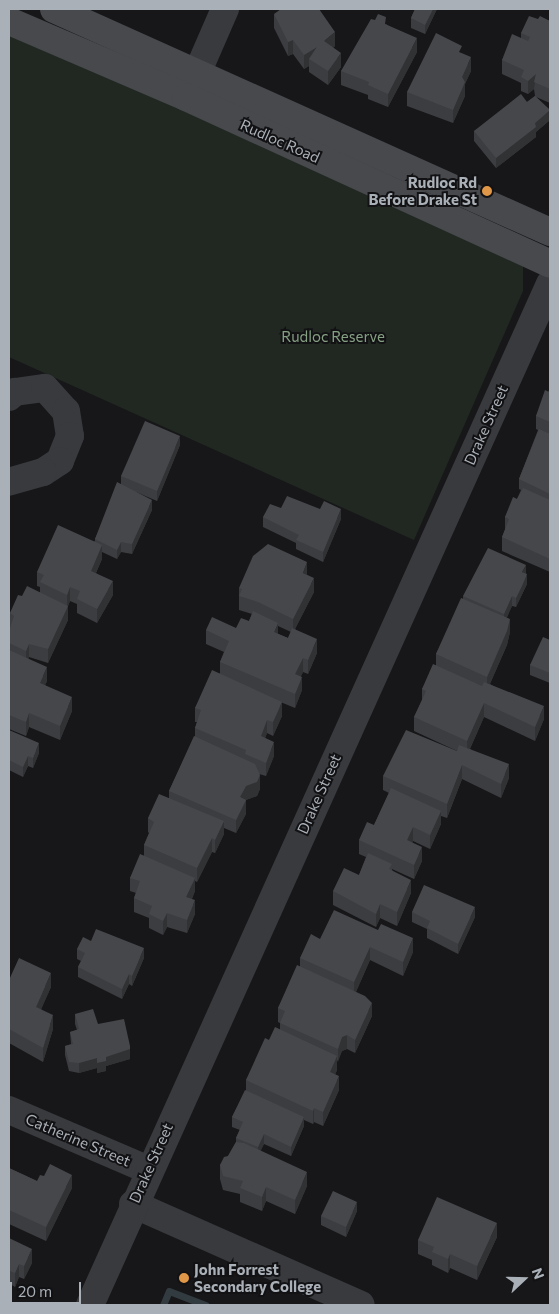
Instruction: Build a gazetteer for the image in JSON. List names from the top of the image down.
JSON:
{
  "streets": {
    "main road": ["Rudloc Road"],
    "street": ["Drake Street", "Catherine Street"]
  },
  "crossings": [
    ["Drake Street", "Catherine Street"]
  ],
  "parks": ["Rudloc Reserve"],
  "places": ["Rudloc Rd Before Drake St", "John Forrest Secondary College"],
  "scale_bar": "20 m",
  "north": "right"
}
